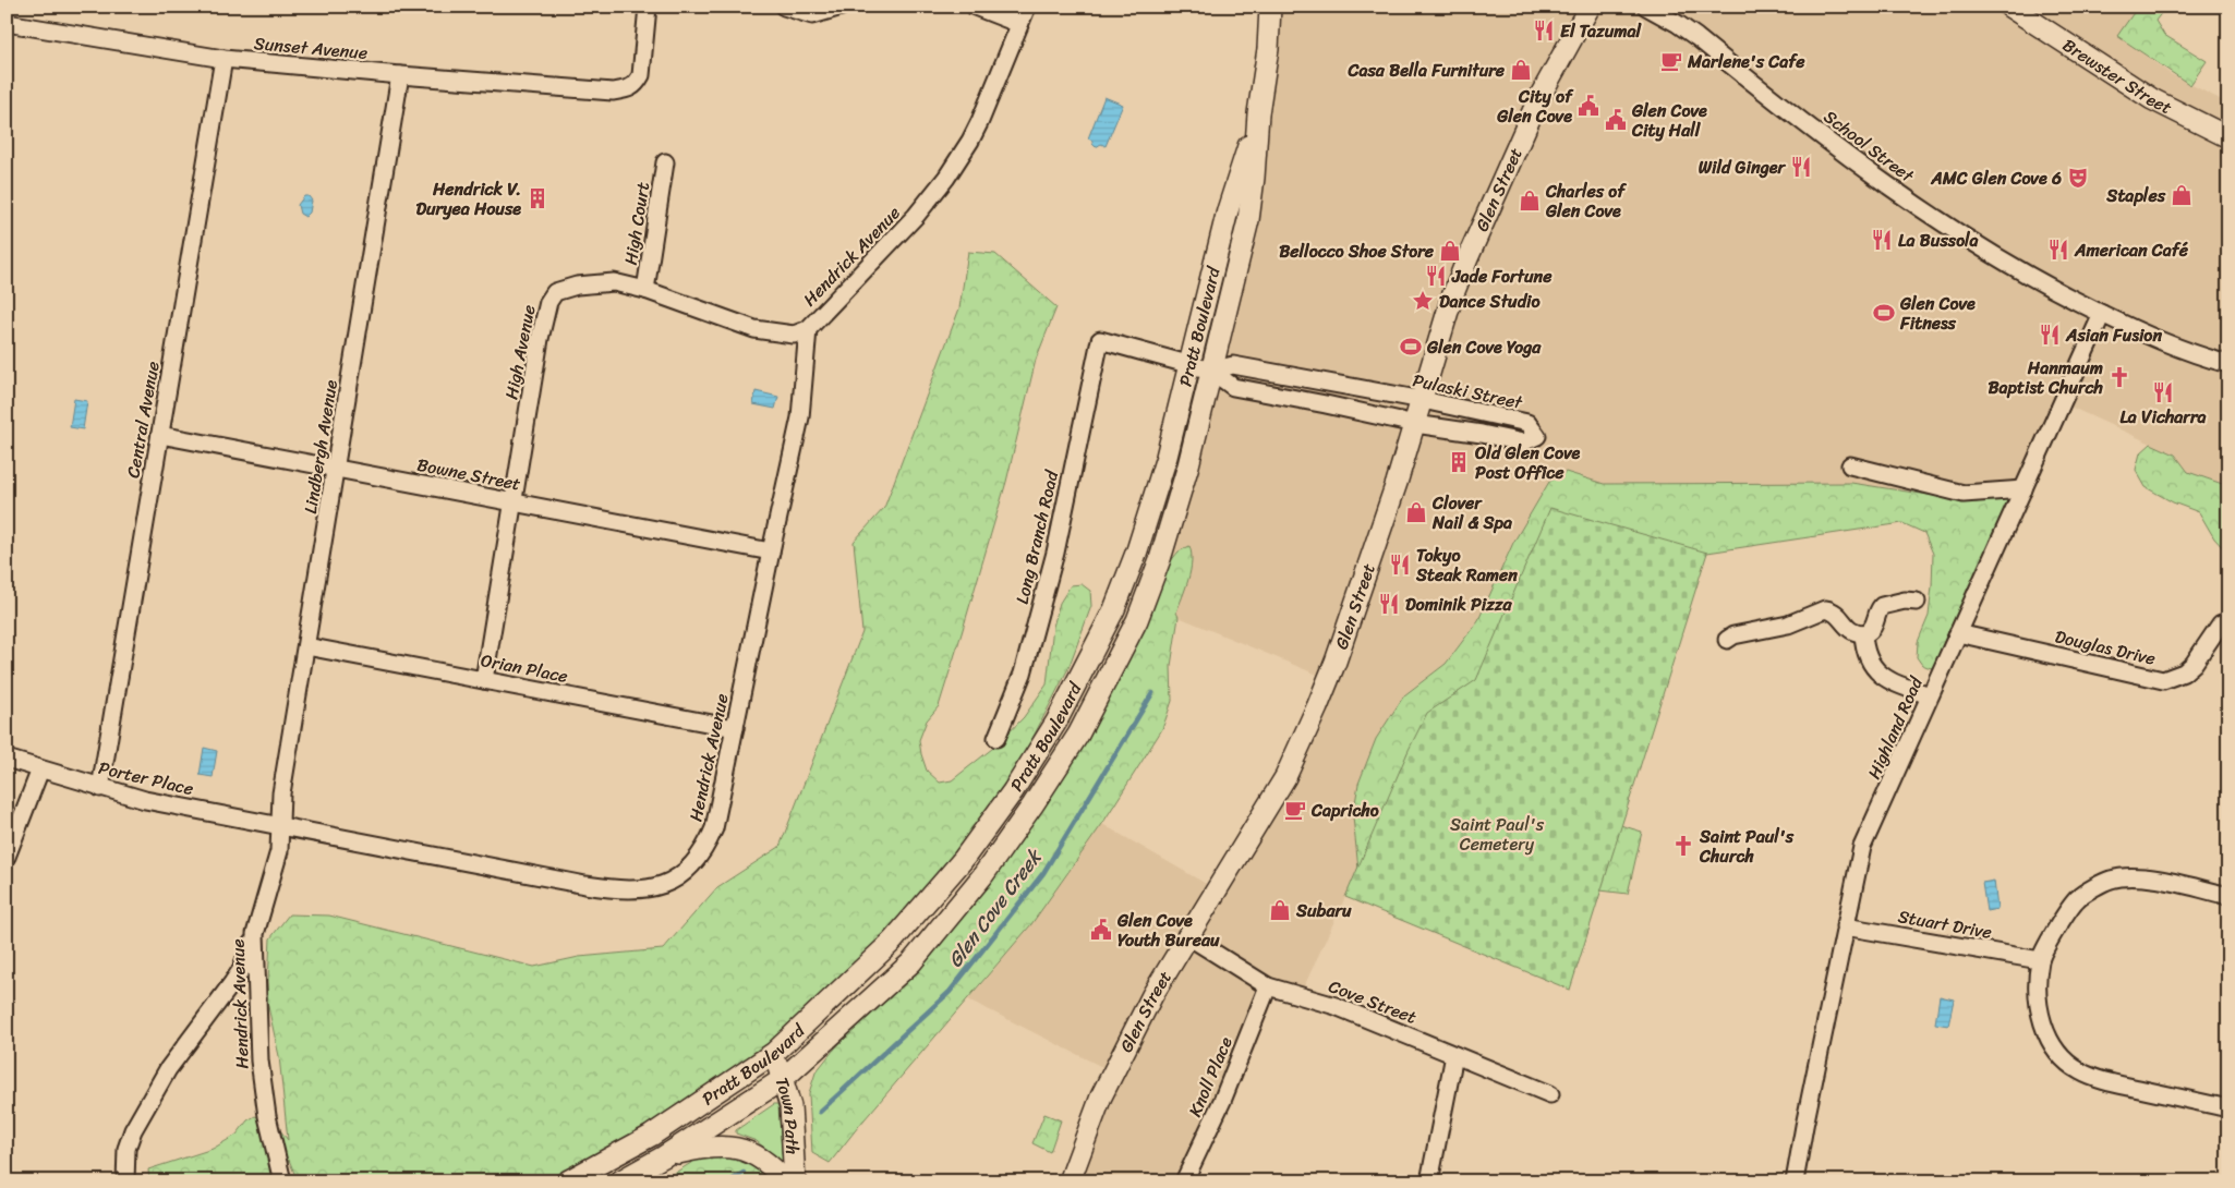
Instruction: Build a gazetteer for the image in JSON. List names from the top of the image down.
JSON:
{
  "streets": {
    "main road": [
      "Brewster Street",
      "Glen Street",
      "Pratt Boulevard",
      "Town Path"
    ],
    "street": [
      "Sunset Avenue",
      "School Street",
      "High Court",
      "Hendrick Avenue",
      "High Avenue",
      "Pulaski Street",
      "Central Avenue",
      "Lindbergh Avenue",
      "Bowne Street",
      "Long Branch Road",
      "Douglas Drive",
      "Orian Place",
      "Highland Road",
      "Porter Place",
      "Stuart Drive",
      "Cove Street",
      "Knoll Place"
    ]
  },
  "crossings": [
    ["Sunset Avenue", "Central Avenue"],
    ["Sunset Avenue", "Lindbergh Avenue"],
    ["School Street", "Highland Road"],
    ["Glen Street", "Pulaski Street"],
    ["Glen Street", "Cove Street"],
    ["High Court", "High Avenue"],
    ["Hendrick Avenue", "High Avenue"],
    ["Hendrick Avenue", "Lindbergh Avenue"],
    ["Hendrick Avenue", "Bowne Street"],
    ["Hendrick Avenue", "Orian Place"],
    ["Hendrick Avenue", "Porter Place"],
    ["Pratt Boulevard", "Pulaski Street"],
    ["Pratt Boulevard", "Town Path"],
    ["High Avenue", "Bowne Street"],
    ["High Avenue", "Orian Place"],
    ["Pulaski Street", "Long Branch Road"],
    ["Central Avenue", "Bowne Street"],
    ["Central Avenue", "Porter Place"],
    ["Lindbergh Avenue", "Bowne Street"],
    ["Lindbergh Avenue", "Orian Place"],
    ["Lindbergh Avenue", "Porter Place"],
    ["Douglas Drive", "Highland Road"],
    ["Highland Road", "Stuart Drive"],
    ["Cove Street", "Knoll Place"]
  ],
  "water": ["Glen Cove Creek"],
  "parks": ["Saint Paul's Cemetery"],
  "places": {
    "restaurant": [
      "El Tazumal",
      "Wild Ginger",
      "La Bussola",
      "American Café",
      "Jade Fortune",
      "Asian Fusion",
      "La Vicharra",
      "Tokyo Steak Ramen",
      "Dominik Pizza"
    ],
    "cafe": ["Marlene's Cafe", "Capricho"],
    "shop": [
      "Casa Bella Furniture",
      "Staples",
      "Charles of Glen Cove",
      "Bellocco Shoe Store",
      "Clover Nail & Spa",
      "Subaru"
    ],
    "public building": ["City of Glen Cove", "Glen Cove City Hall", "Glen Cove Youth Bureau"],
    "theatre": ["AMC Glen Cove 6"],
    "building": ["Hendrick V. Duryea House", "Old Glen Cove Post Office"],
    "place": ["Dance Studio"],
    "sports": ["Glen Cove Fitness", "Glen Cove Yoga"],
    "church": ["Hanmaum Baptist Church", "Saint Paul's Church"]
  }
}
